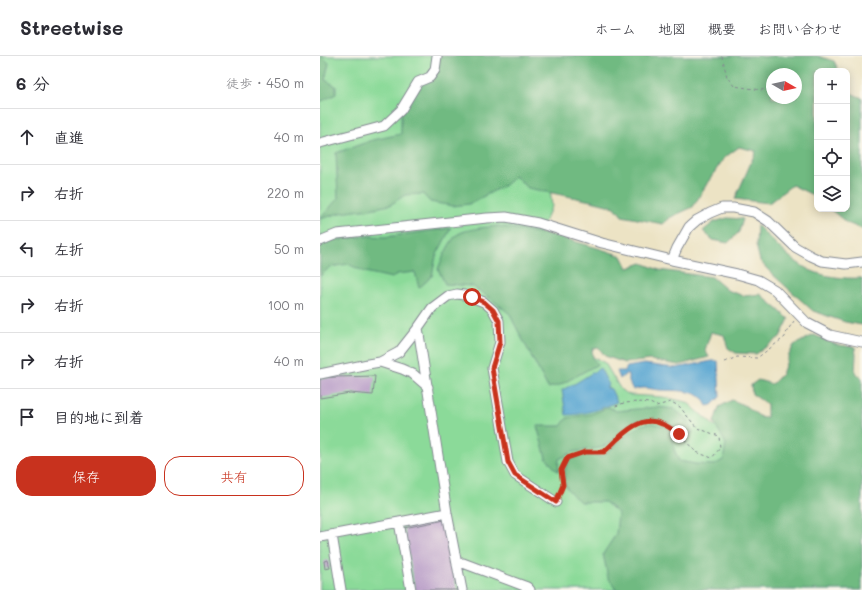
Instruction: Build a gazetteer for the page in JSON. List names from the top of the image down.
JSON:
{
  "north": "right",
  "page": {
    "header": "Streetwise",
    "nav": [
      "ホーム",
      "地図",
      "概要",
      "お問い合わせ"
    ],
    "heading": ["6 分", "徒歩 · 450 m"],
    "map_buttons": ["+", "−"],
    "list": [
      ["直進", "40 m"],
      ["右折", "220 m"],
      ["左折", "50 m"],
      ["右折", "100 m"],
      ["右折", "40 m"],
      "目的地に到着"
    ],
    "buttons": ["保存", "共有"]
  }
}
